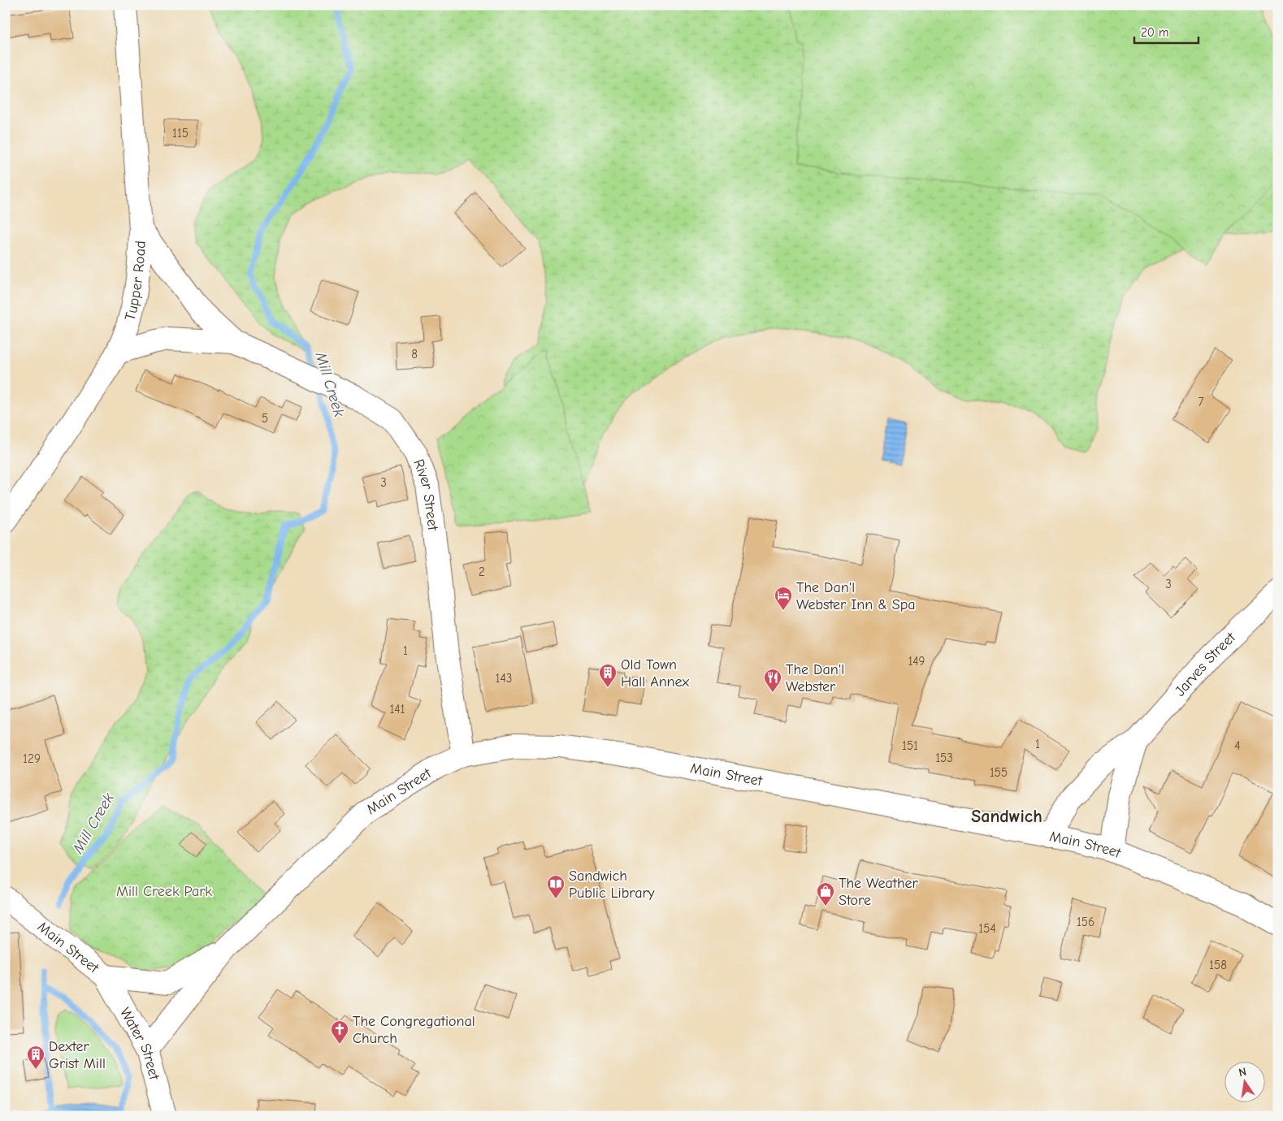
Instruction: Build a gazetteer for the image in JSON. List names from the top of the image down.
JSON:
{
  "streets": {
    "street": [
      "Tupper Road",
      "River Street",
      "Jarves Street",
      "Main Street",
      "Water Street"
    ]
  },
  "crossings": [
    ["Tupper Road", "River Street"],
    ["River Street", "Main Street"],
    ["Jarves Street", "Main Street"],
    ["Main Street", "Water Street"]
  ],
  "districts": ["Sandwich"],
  "water": ["Mill Creek"],
  "parks": ["Mill Creek Park"],
  "places": {
    "hotel": ["The Dan'l Webster Inn & Spa"],
    "building": ["Old Town Hall Annex", "Dexter Grist Mill"],
    "restaurant": ["The Dan'l Webster"],
    "library": ["Sandwich Public Library"],
    "shop": ["The Weather Store"],
    "church": ["The Congregational Church"]
  },
  "house_numbers": [
    "115",
    "8",
    "7",
    "5",
    "3",
    "2",
    "3",
    "1",
    "149",
    "143",
    "141",
    "1",
    "151",
    "4",
    "153",
    "129",
    "155",
    "156",
    "154",
    "158"
  ],
  "scale_bar": "20 m",
  "north": "top"
}
